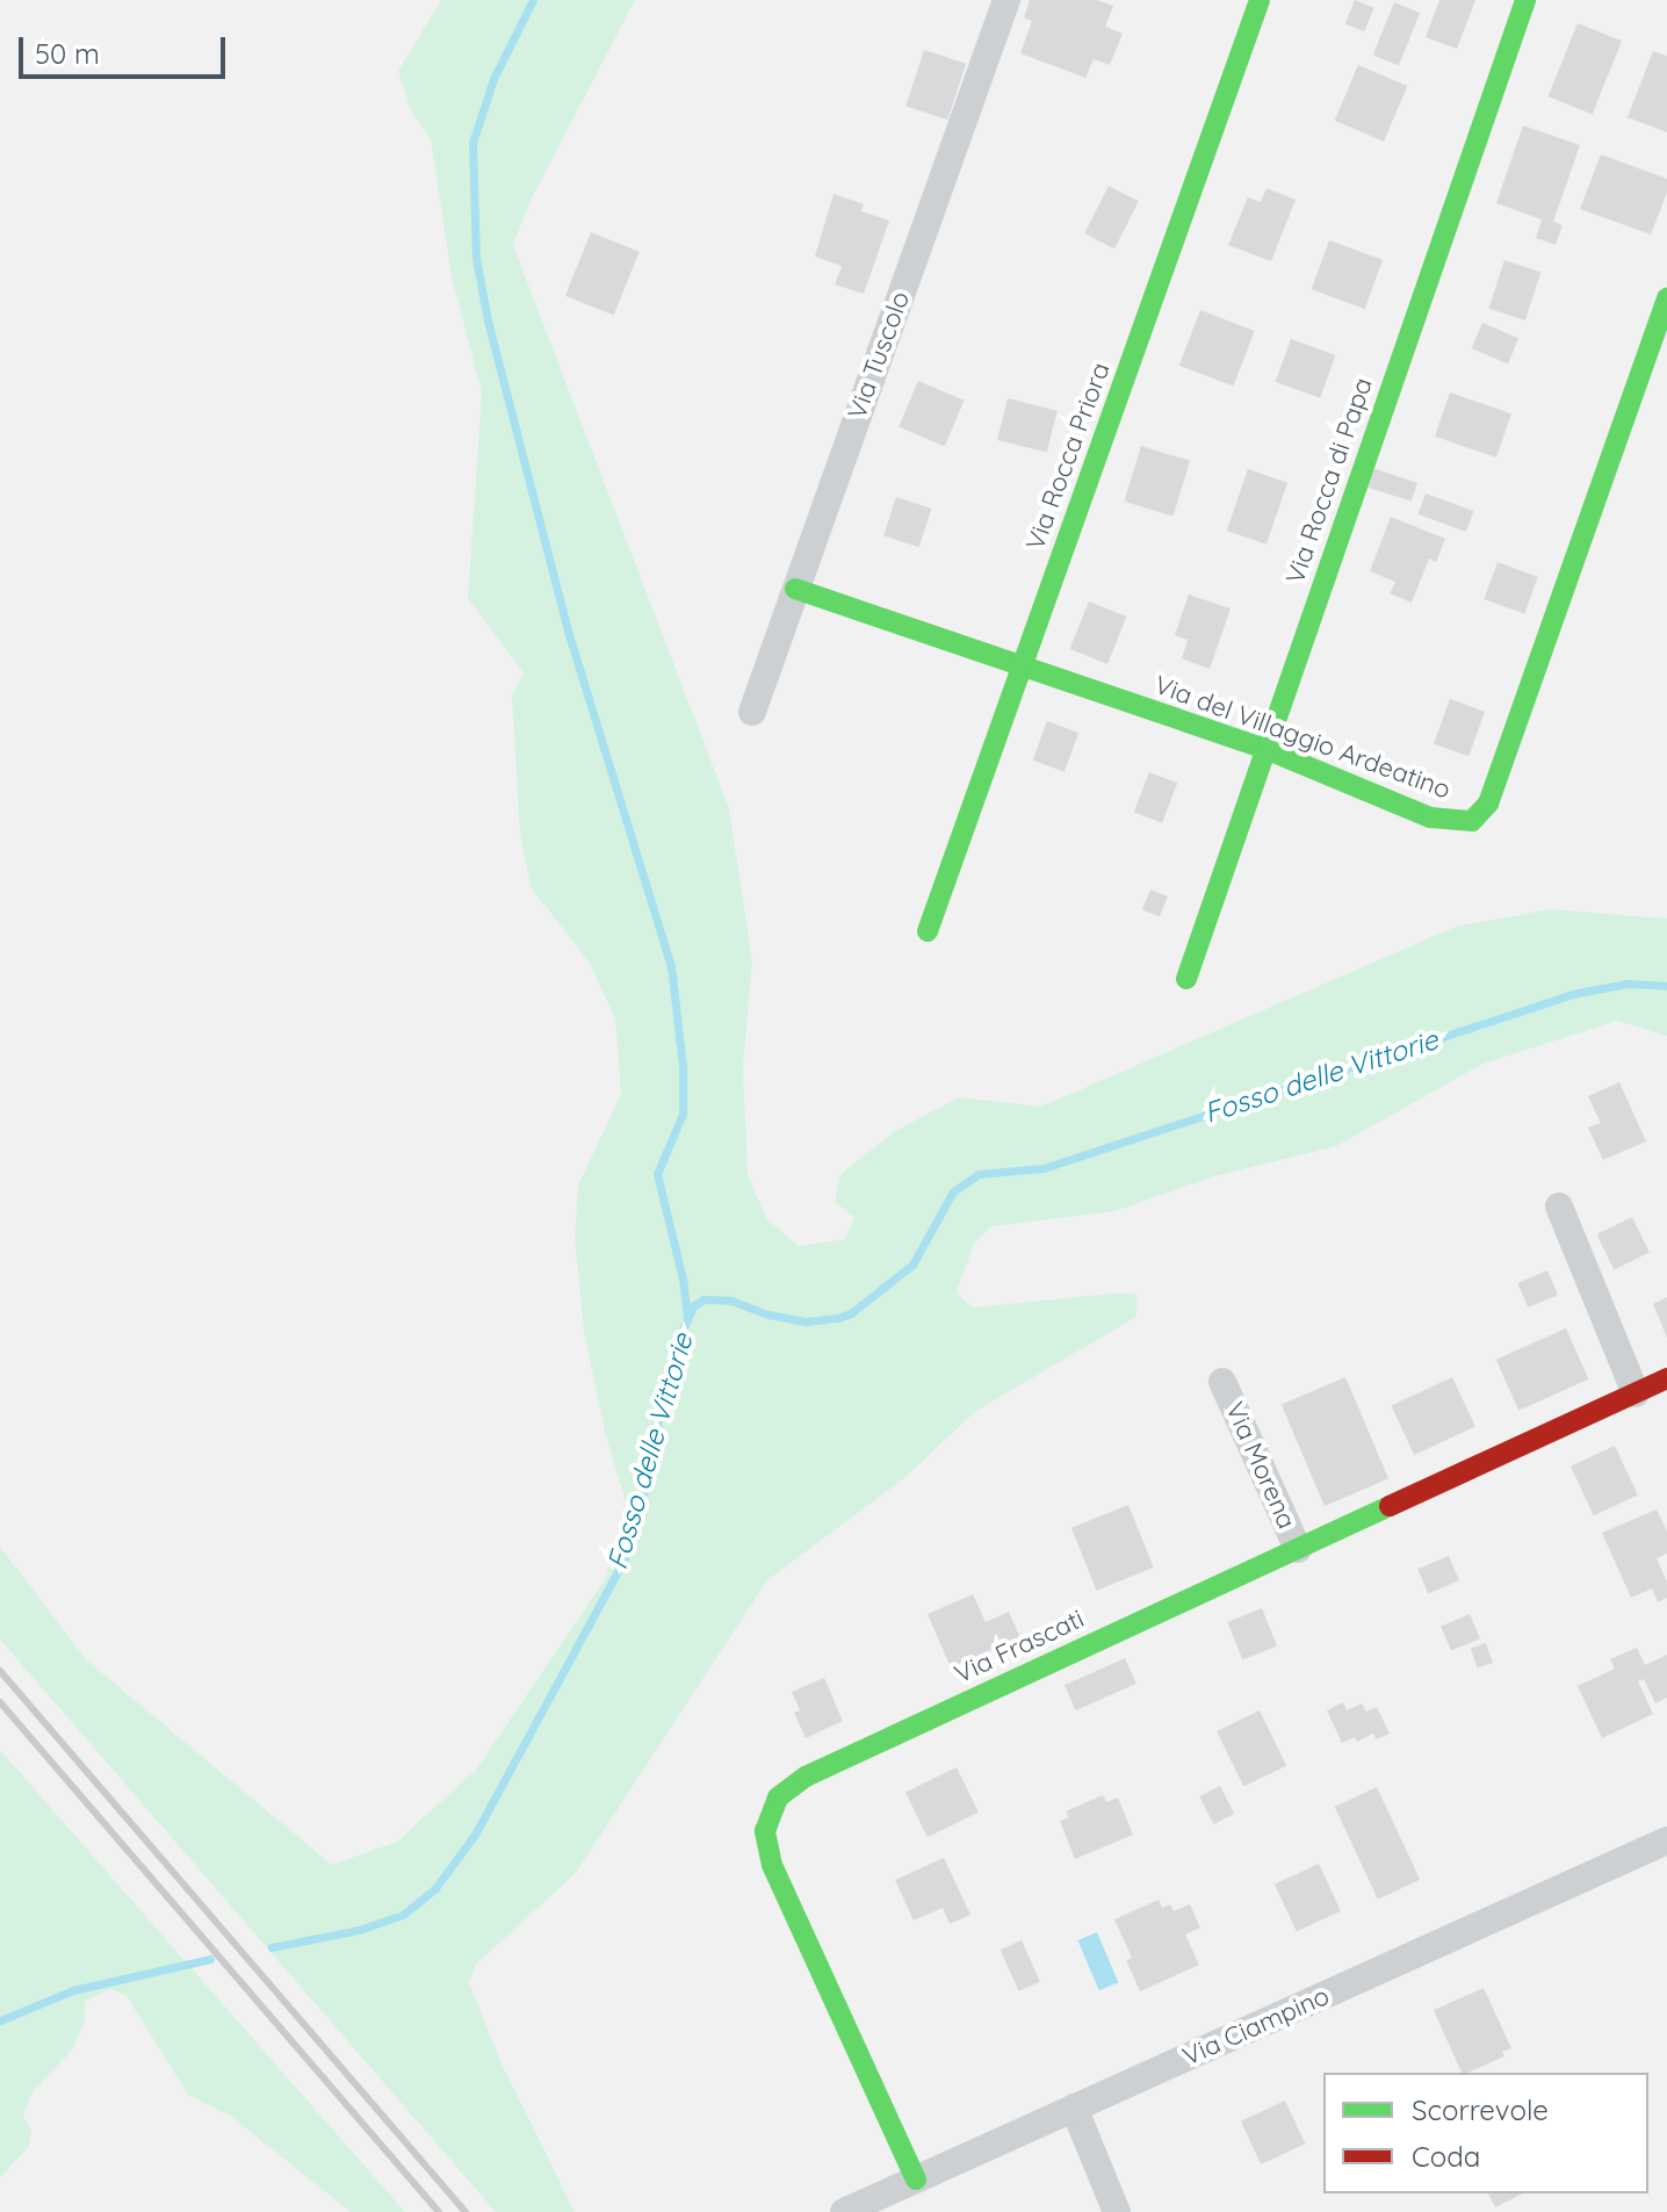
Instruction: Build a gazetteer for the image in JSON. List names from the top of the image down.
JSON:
{
  "streets": {
    "street": [
      "Via Tuscolo",
      "Via Rocca Priora",
      "Via Rocca di Papa",
      "Via del Villaggio Ardeatino",
      "Via Morena",
      "Via Frascati",
      "Via Ciampino"
    ]
  },
  "crossings": [
    ["Via Tuscolo", "Via del Villaggio Ardeatino"],
    ["Via Rocca Priora", "Via del Villaggio Ardeatino"],
    ["Via Rocca di Papa", "Via del Villaggio Ardeatino"],
    ["Via Morena", "Via Frascati"],
    ["Via Frascati", "Via Ciampino"]
  ],
  "water": ["Fosso delle Vittorie"],
  "legend": ["Scorrevole", "Coda"],
  "scale_bar": "50 m"
}
